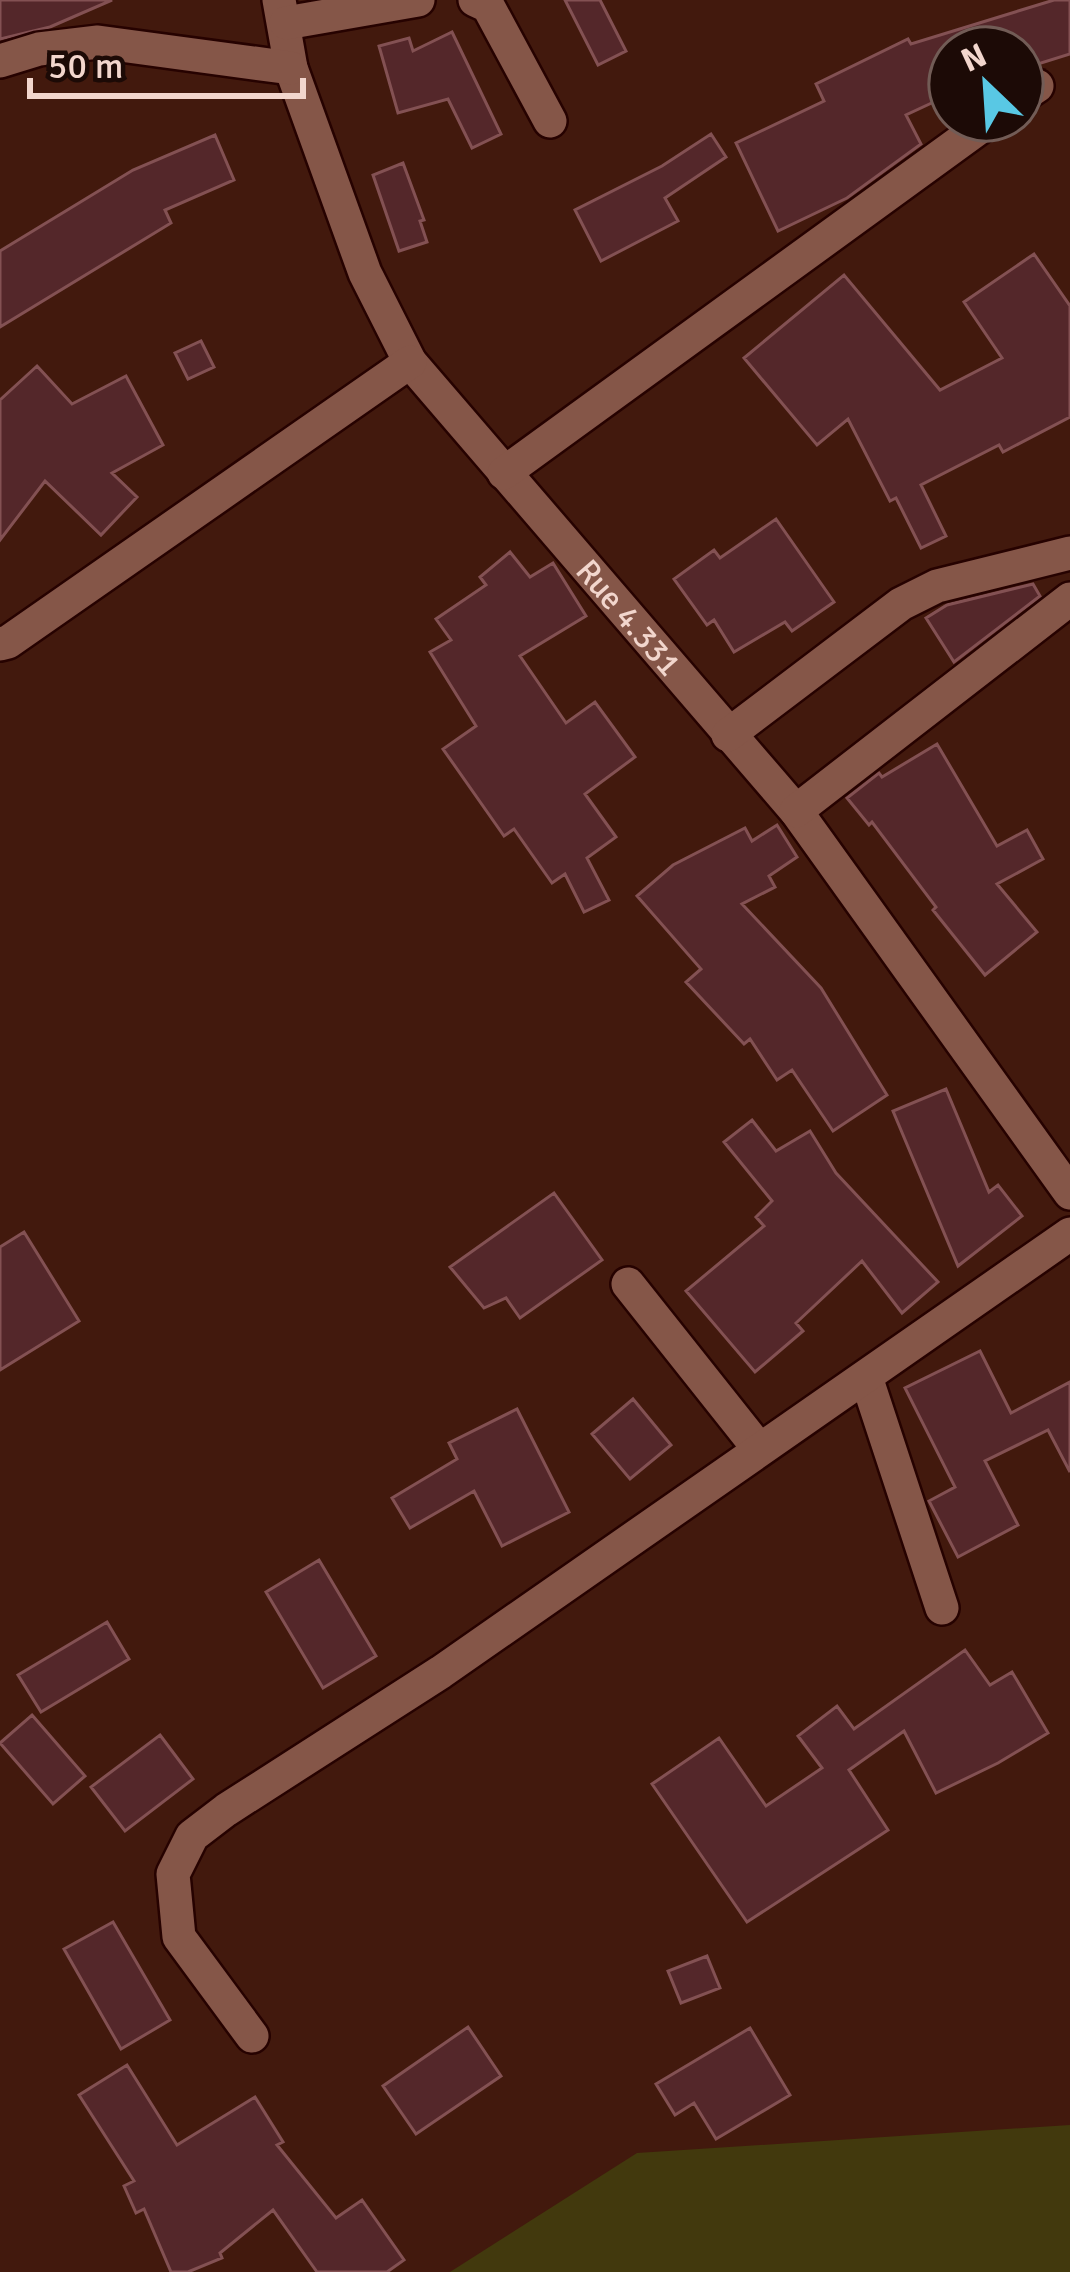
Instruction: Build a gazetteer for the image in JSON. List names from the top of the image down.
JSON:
{
  "streets": {
    "street": ["Rue 4.331"]
  },
  "scale_bar": "50 m",
  "north": "top left"
}
